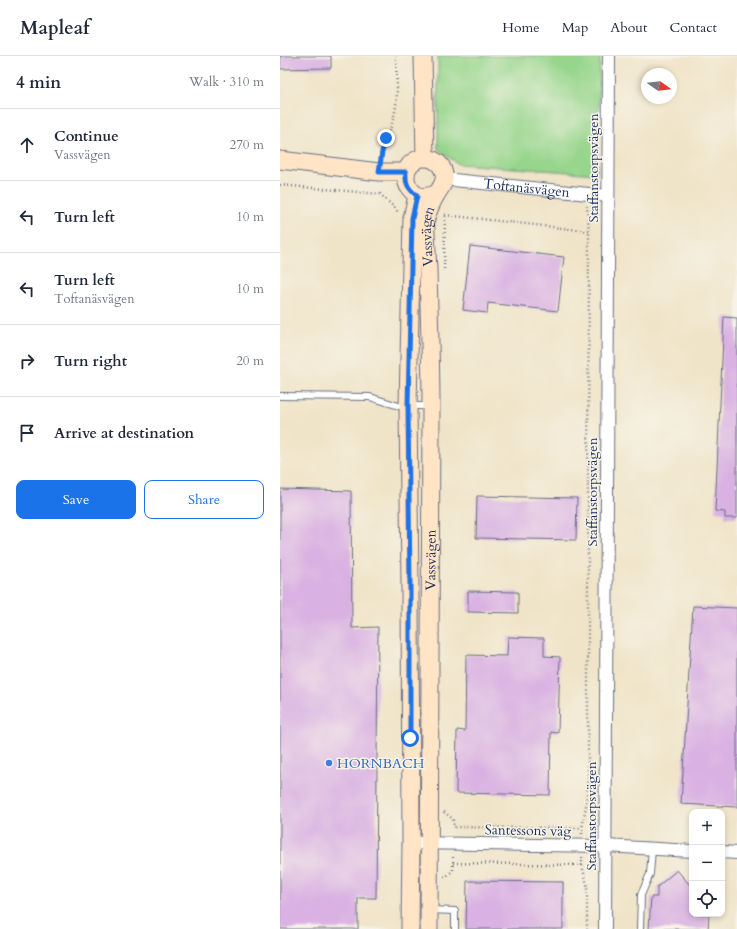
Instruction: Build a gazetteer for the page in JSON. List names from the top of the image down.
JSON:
{
  "streets": {
    "street": [
      "Staffanstorpsvägen",
      "Toftanäsvägen",
      "Vassvägen",
      "Santessons väg"
    ]
  },
  "crossings": [
    ["Staffanstorpsvägen", "Toftanäsvägen"],
    ["Staffanstorpsvägen", "Santessons väg"],
    ["Toftanäsvägen", "Vassvägen"],
    ["Vassvägen", "Santessons väg"]
  ],
  "places": ["HORNBACH"],
  "north": "right",
  "page": {
    "header": "Mapleaf",
    "nav": [
      "Home",
      "Map",
      "About",
      "Contact"
    ],
    "heading": ["4 min", "Walk · 310 m"],
    "list": [
      ["Continue", "Vassvägen", "270 m"],
      ["Turn left", "10 m"],
      ["Turn left", "Toftanäsvägen", "10 m"],
      ["Turn right", "20 m"],
      "Arrive at destination"
    ],
    "buttons": ["Save", "Share"],
    "map_buttons": ["+", "−"]
  }
}
